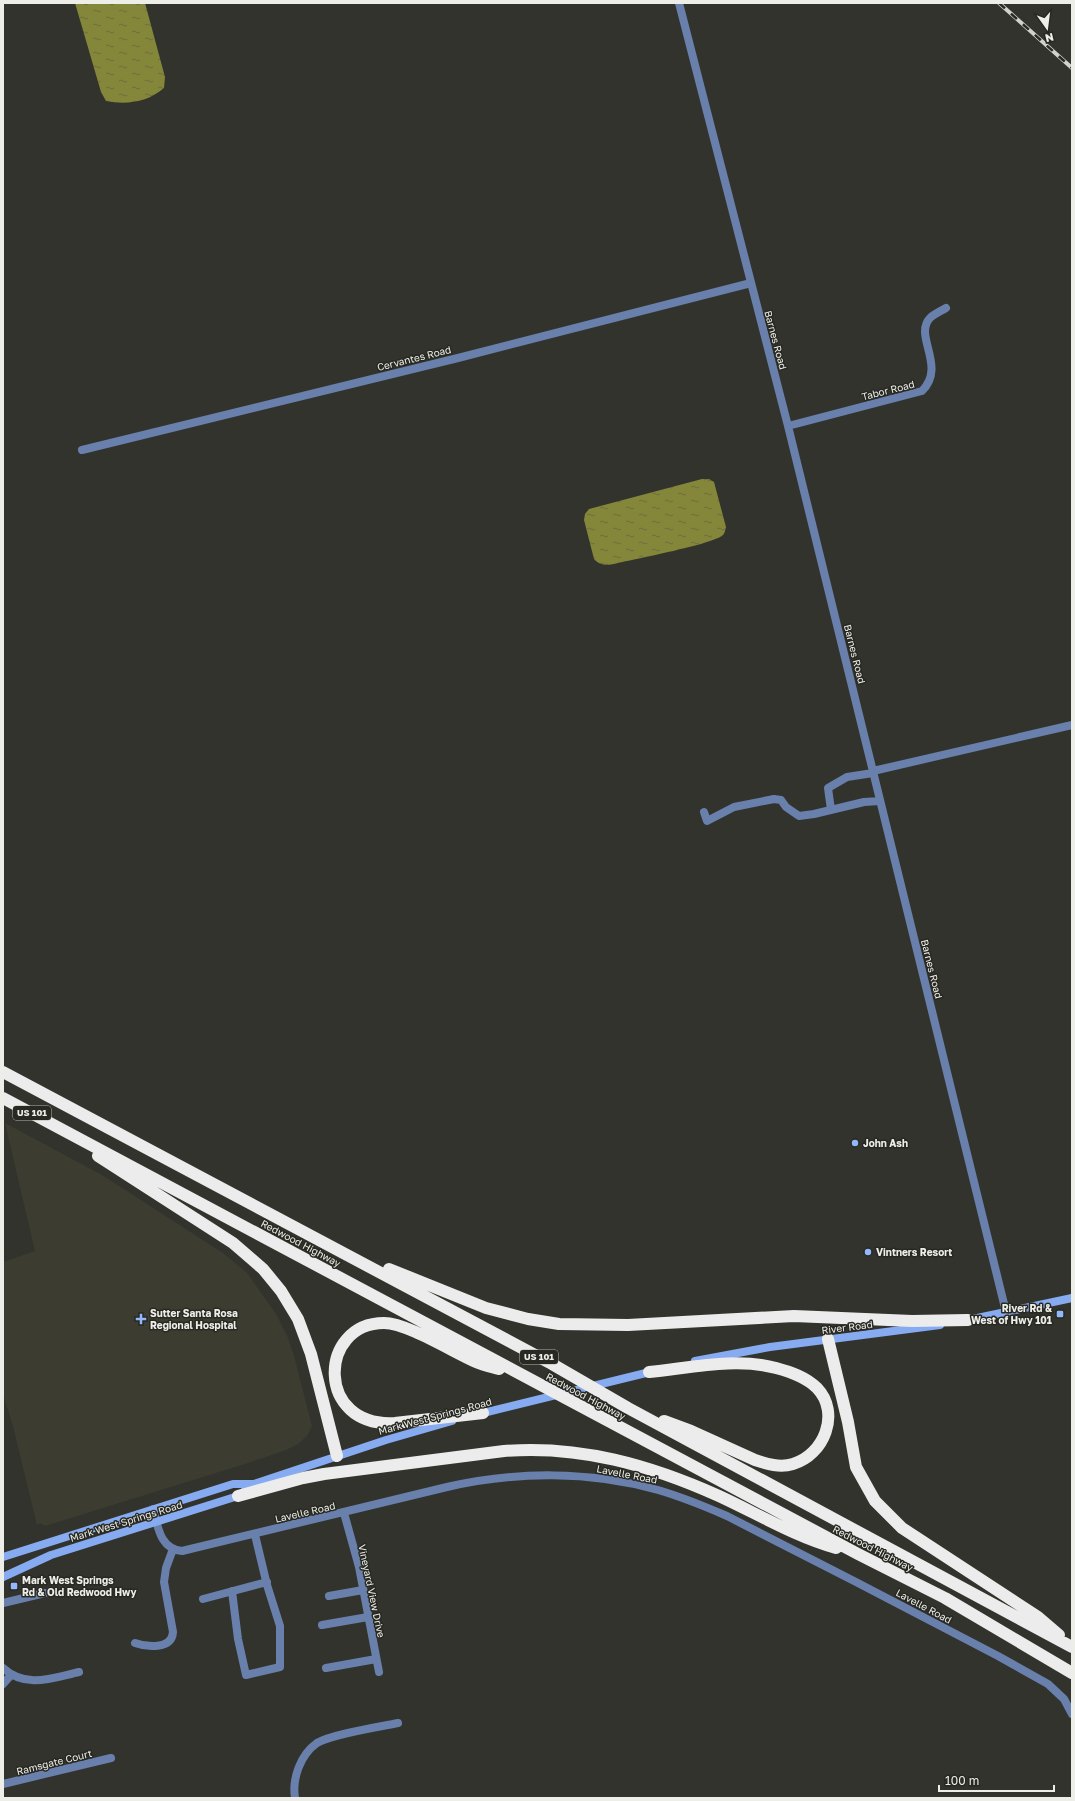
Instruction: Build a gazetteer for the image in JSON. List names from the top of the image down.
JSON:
{
  "streets": {
    "highway": ["US 101", "Redwood Highway"],
    "main road": ["River Road", "Mark West Springs Road"],
    "street": [
      "Barnes Road",
      "Cervantes Road",
      "Tabor Road",
      "Lavelle Road",
      "Vineyard View Drive",
      "Ramsgate Court"
    ]
  },
  "crossings": [
    ["Barnes Road", "Cervantes Road"],
    ["Barnes Road", "Tabor Road"],
    ["Barnes Road", "River Road"],
    ["River Road", "Mark West Springs Road"],
    ["Lavelle Road", "Vineyard View Drive"]
  ],
  "places": {
    "other": ["John Ash", "Vintners Resort"],
    "transit": ["River Rd & West of Hwy 101", "Mark West Springs Rd & Old Redwood Hwy"],
    "health": ["Sutter Santa Rosa Regional Hospital"]
  },
  "scale_bar": "100 m",
  "north": "bottom"
}
